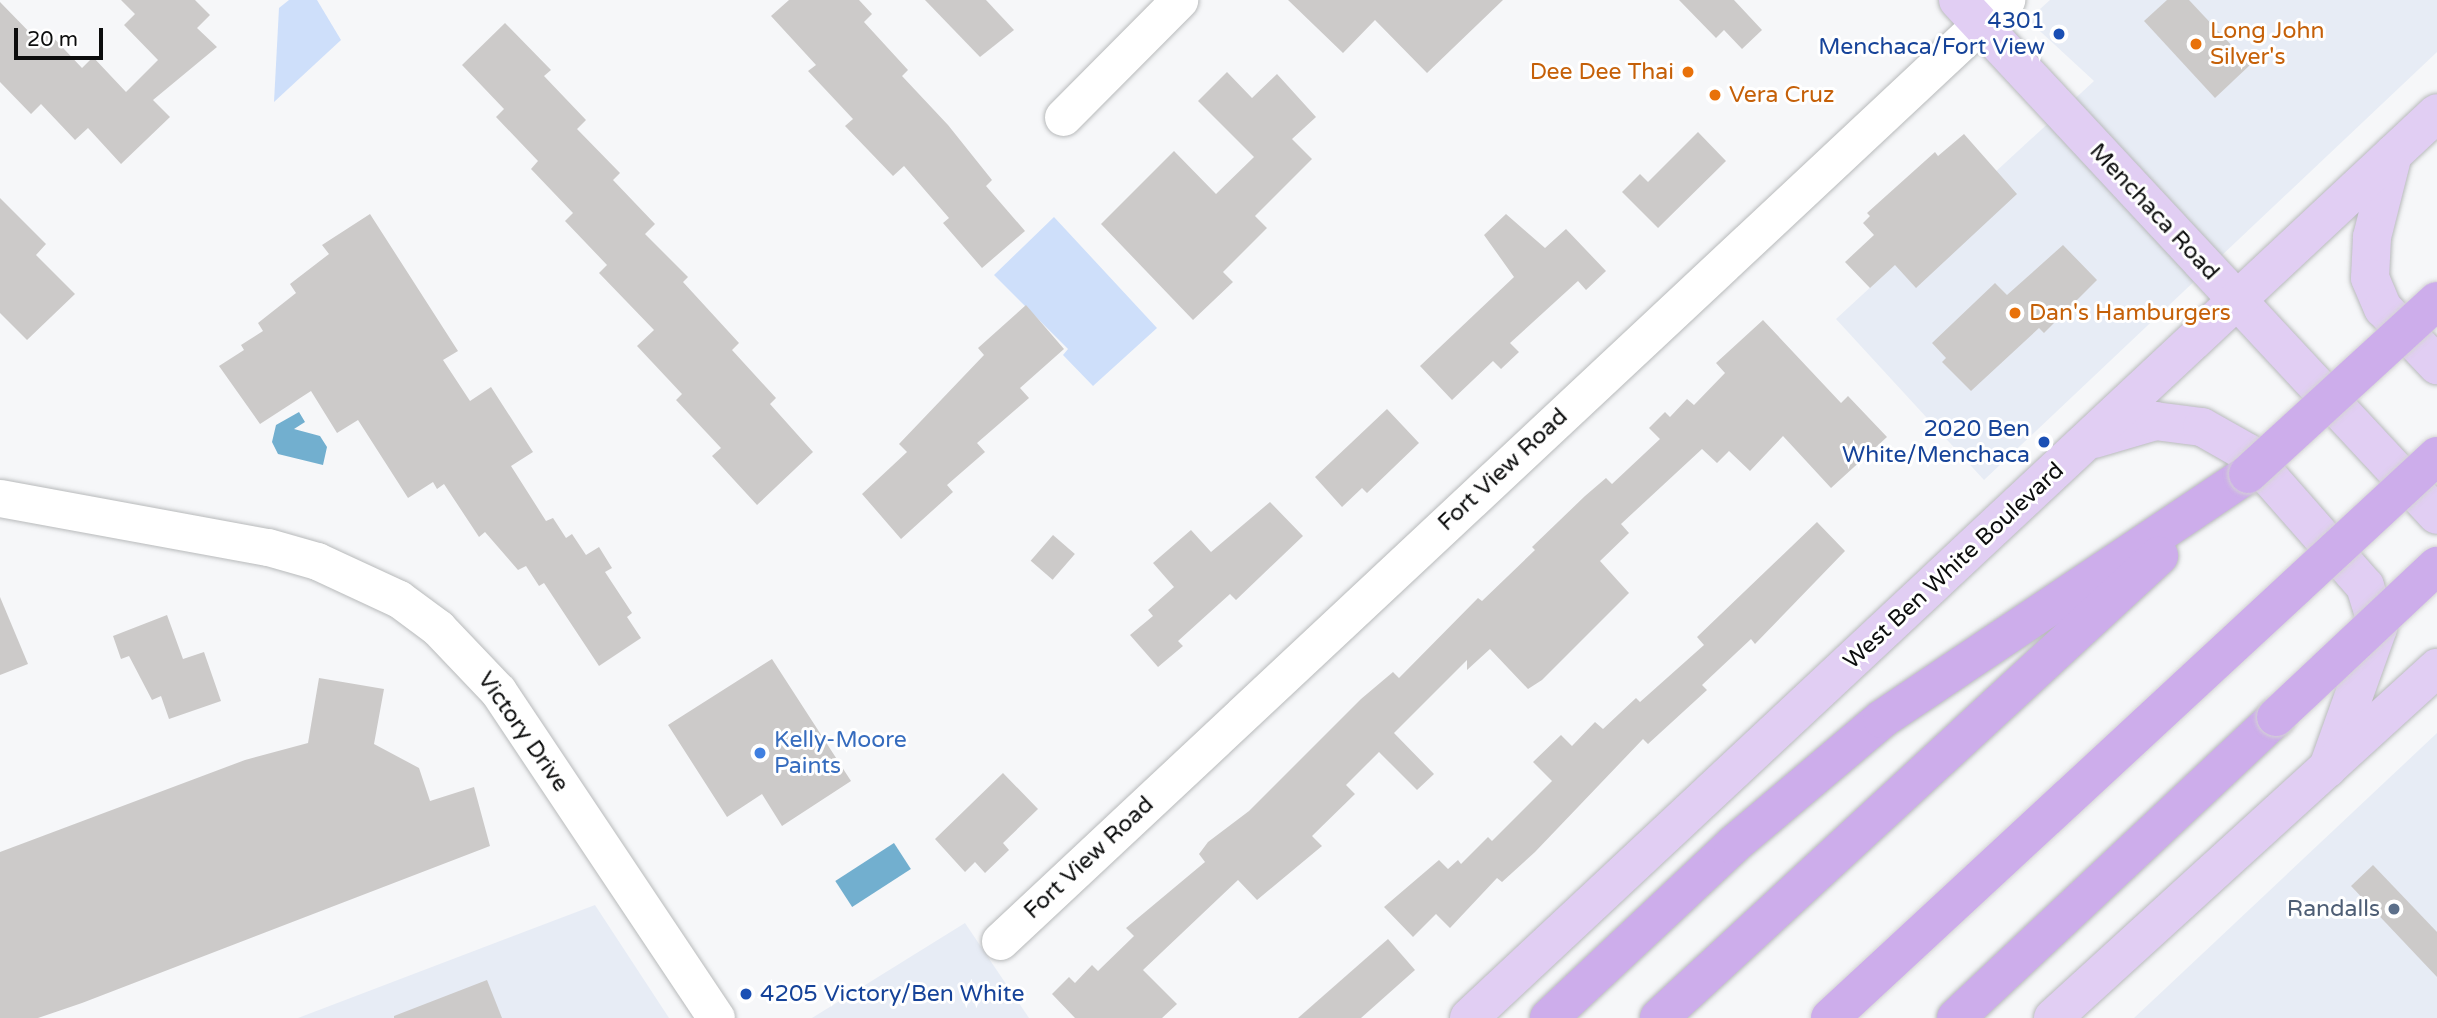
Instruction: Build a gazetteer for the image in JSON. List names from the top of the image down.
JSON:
{
  "streets": {
    "main road": ["Menchaca Road", "West Ben White Boulevard"],
    "street": ["Fort View Road", "Victory Drive"]
  },
  "crossings": [
    ["Menchaca Road", "Fort View Road"],
    ["Menchaca Road", "West Ben White Boulevard"]
  ],
  "places": [
    "4301 Menchaca/Fort View",
    "Long John Silver's",
    "Dee Dee Thai",
    "Vera Cruz",
    "Dan's Hamburgers",
    "2020 Ben White/Menchaca",
    "Kelly-Moore Paints",
    "Randalls",
    "4205 Victory/Ben White"
  ],
  "scale_bar": "20 m"
}
